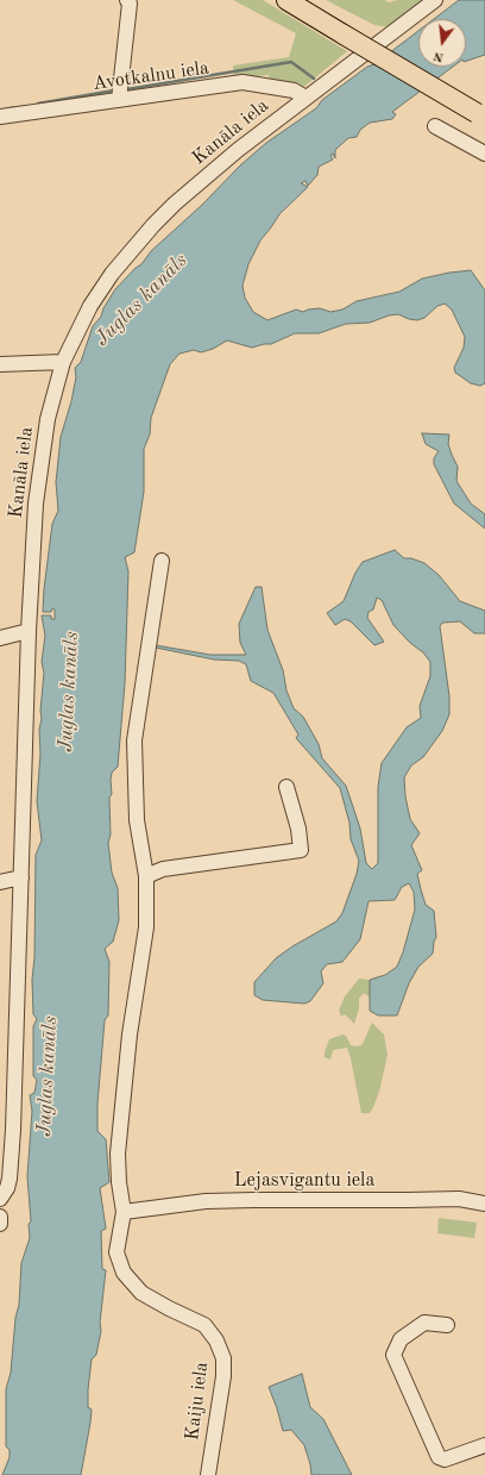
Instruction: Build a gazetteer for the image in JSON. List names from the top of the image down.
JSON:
{
  "streets": {
    "street": [
      "Avotkalnu iela",
      "Kanāla iela",
      "Lejasvīgantu iela",
      "Kaiju iela"
    ]
  },
  "crossings": [
    ["Avotkalnu iela", "Kanāla iela"],
    ["Lejasvīgantu iela", "Kaiju iela"]
  ],
  "water": ["Juglas kanāls"],
  "north": "bottom"
}
